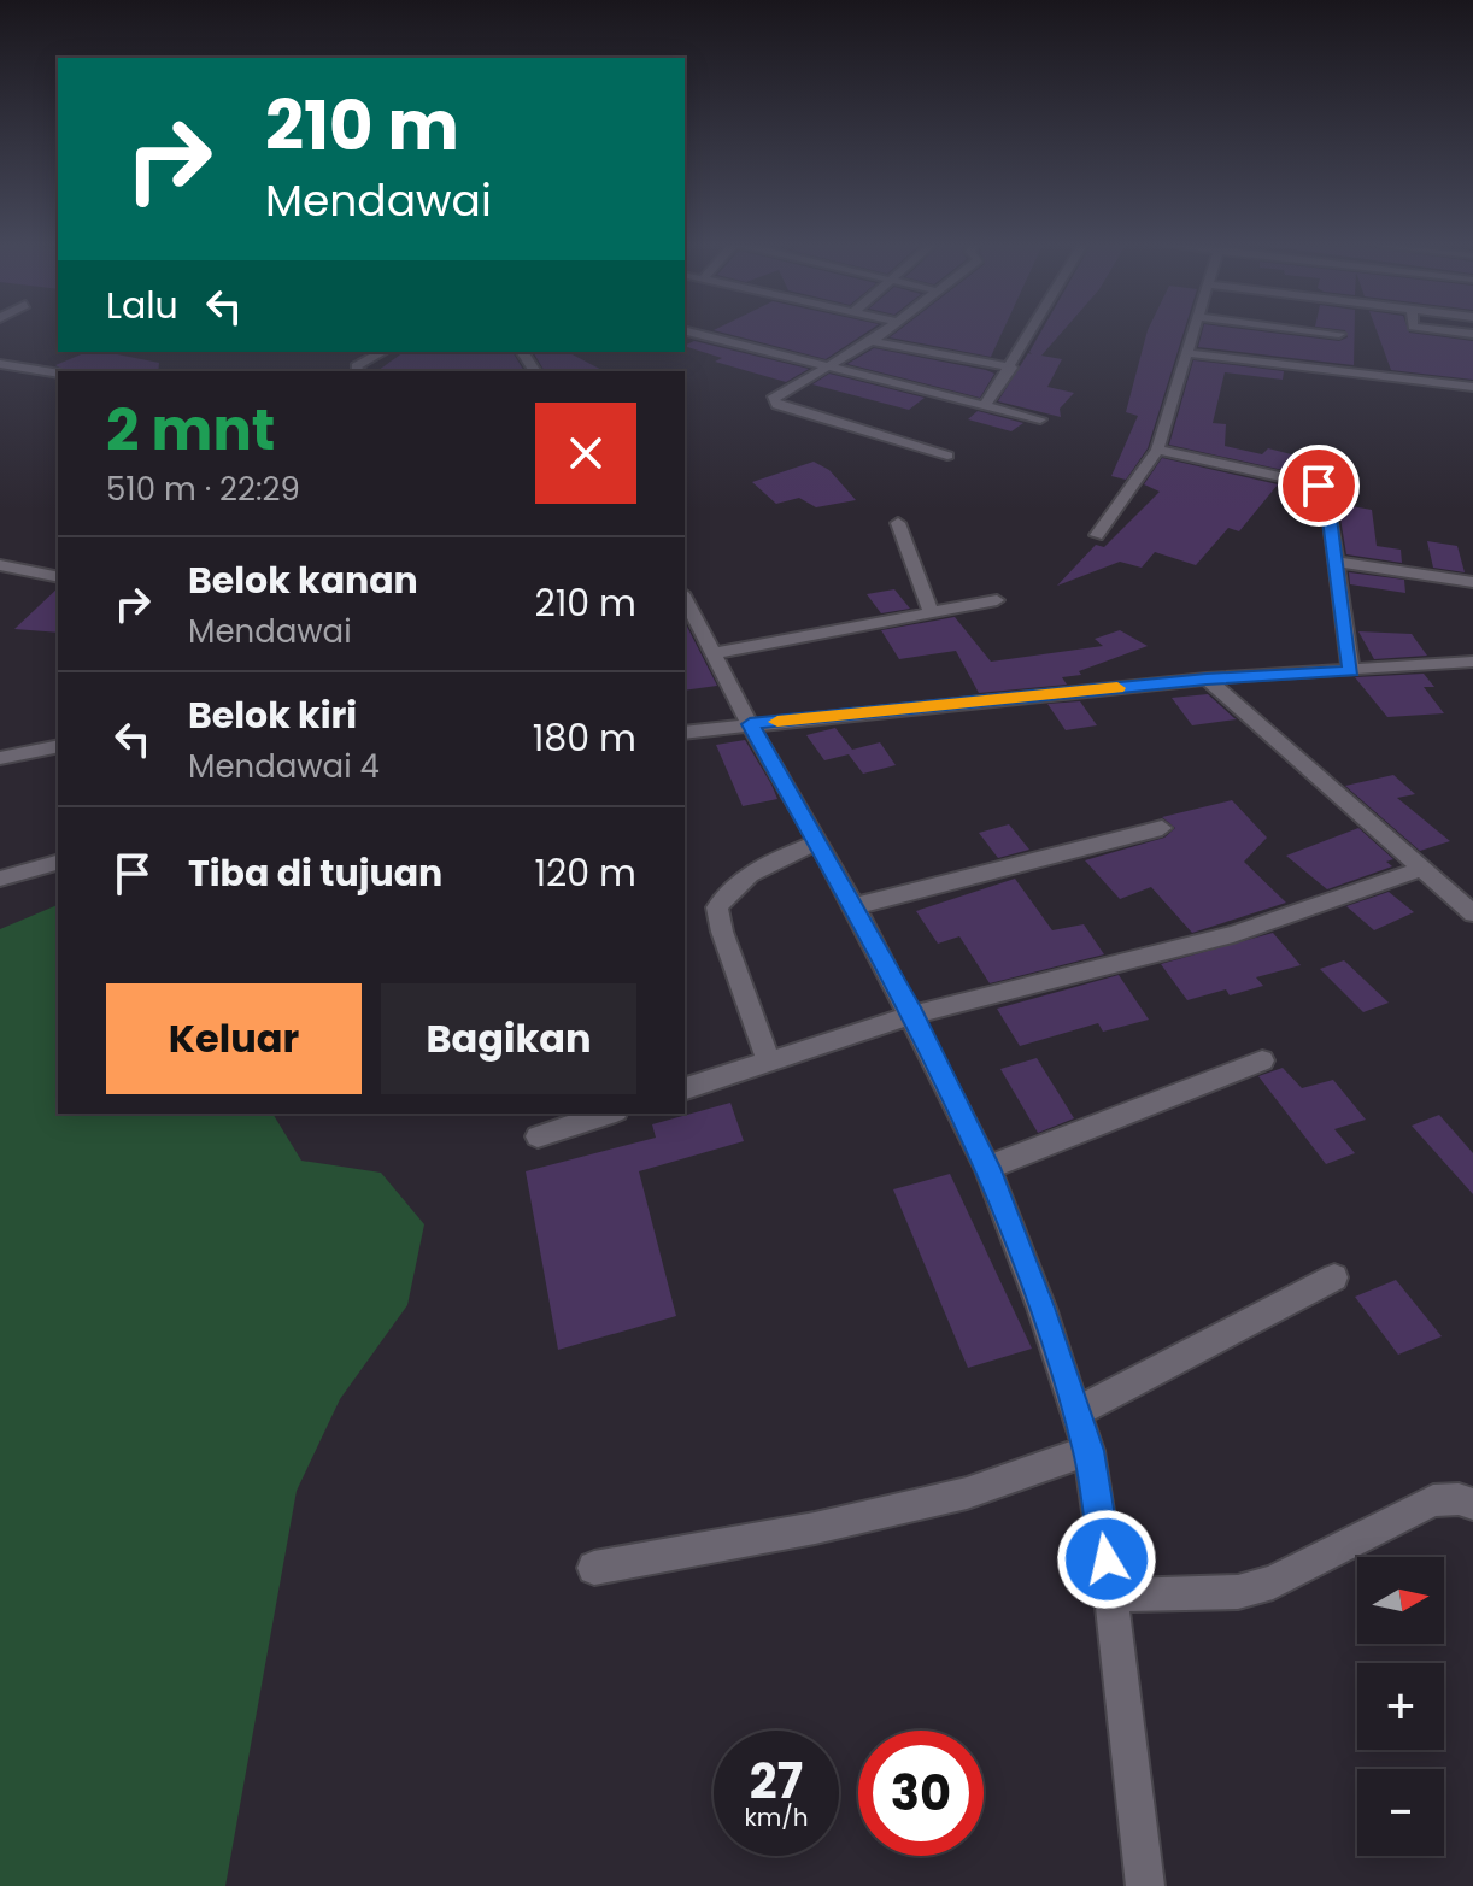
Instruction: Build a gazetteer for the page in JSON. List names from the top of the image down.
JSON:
{
  "north": "right",
  "page": {
    "turn": ["210 m", "Mendawai"],
    "then": "Lalu",
    "heading": ["2 mnt", "510 m · 22:29"],
    "list": [
      {
        "name": "Belok kanan",
        "note": "Mendawai",
        "value": "210 m"
      },
      {
        "name": "Belok kiri",
        "note": "Mendawai 4",
        "value": "180 m"
      },
      {
        "name": "Tiba di tujuan",
        "value": "120 m"
      }
    ],
    "buttons": ["Keluar", "Bagikan"],
    "map_buttons": ["+", "−"],
    "speed": "27 km/h",
    "limit": "30"
  }
}
